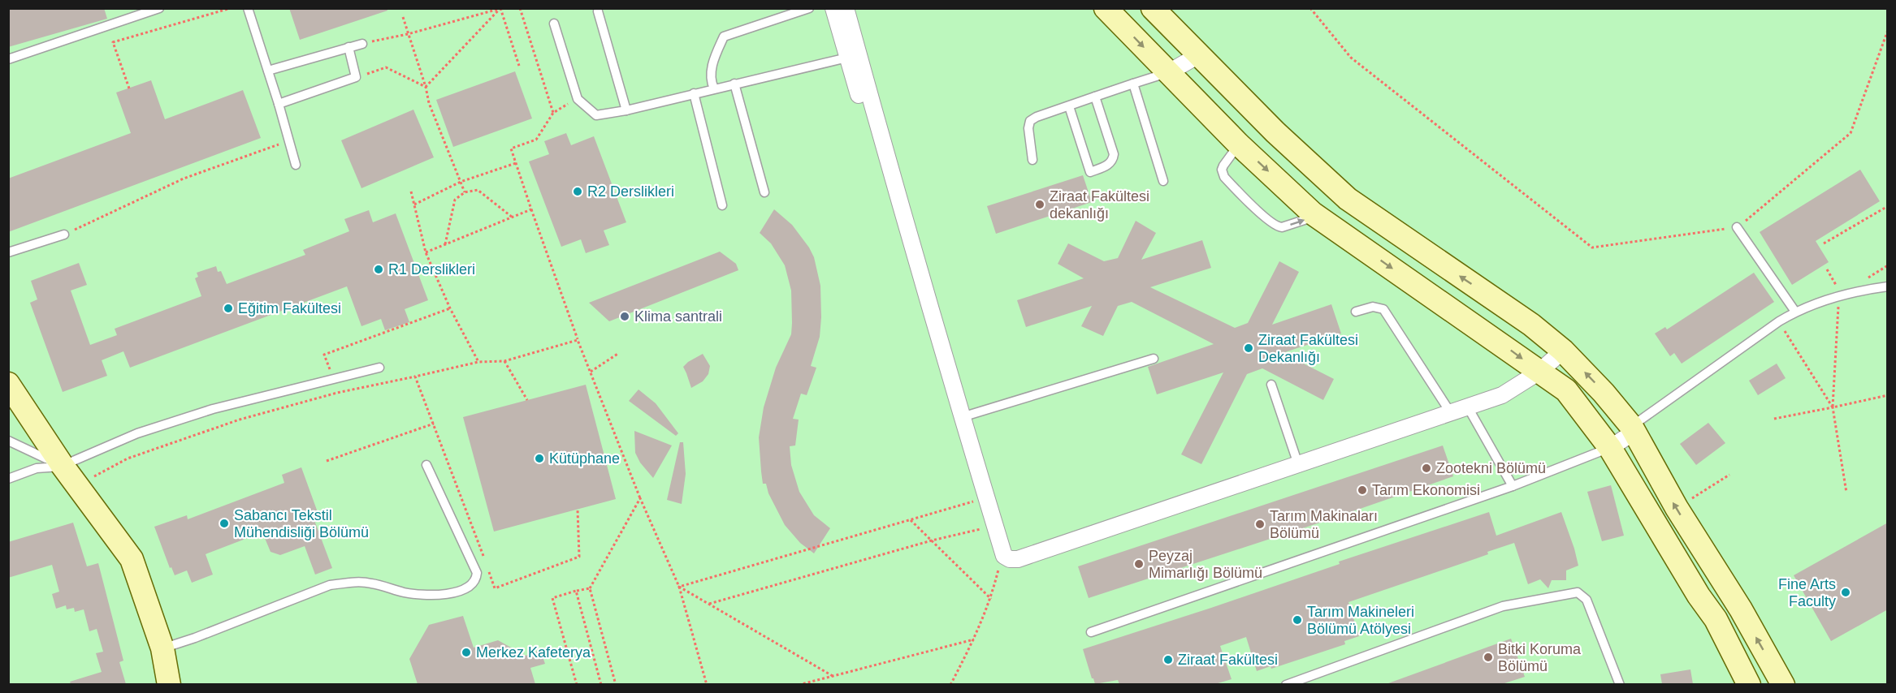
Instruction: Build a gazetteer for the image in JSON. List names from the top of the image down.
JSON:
{
  "places": [
    "R2 Derslikleri",
    "Ziraat Fakültesi dekanlığı",
    "R1 Derslikleri",
    "Eğitim Fakültesi",
    "Klima santrali",
    "Ziraat Fakültesi Dekanlığı",
    "Kütüphane",
    "Zootekni Bölümü",
    "Tarım Ekonomisi",
    "Sabancı Tekstil Mühendisliği Bölümü",
    "Tarım Makinaları Bölümü",
    "Peyzaj Mimarlığı Bölümü",
    "Fine Arts Faculty",
    "Tarım Makineleri Bölümü Atölyesi",
    "Merkez Kafeterya",
    "Bitki Koruma Bölümü",
    "Ziraat Fakültesi"
  ]
}
